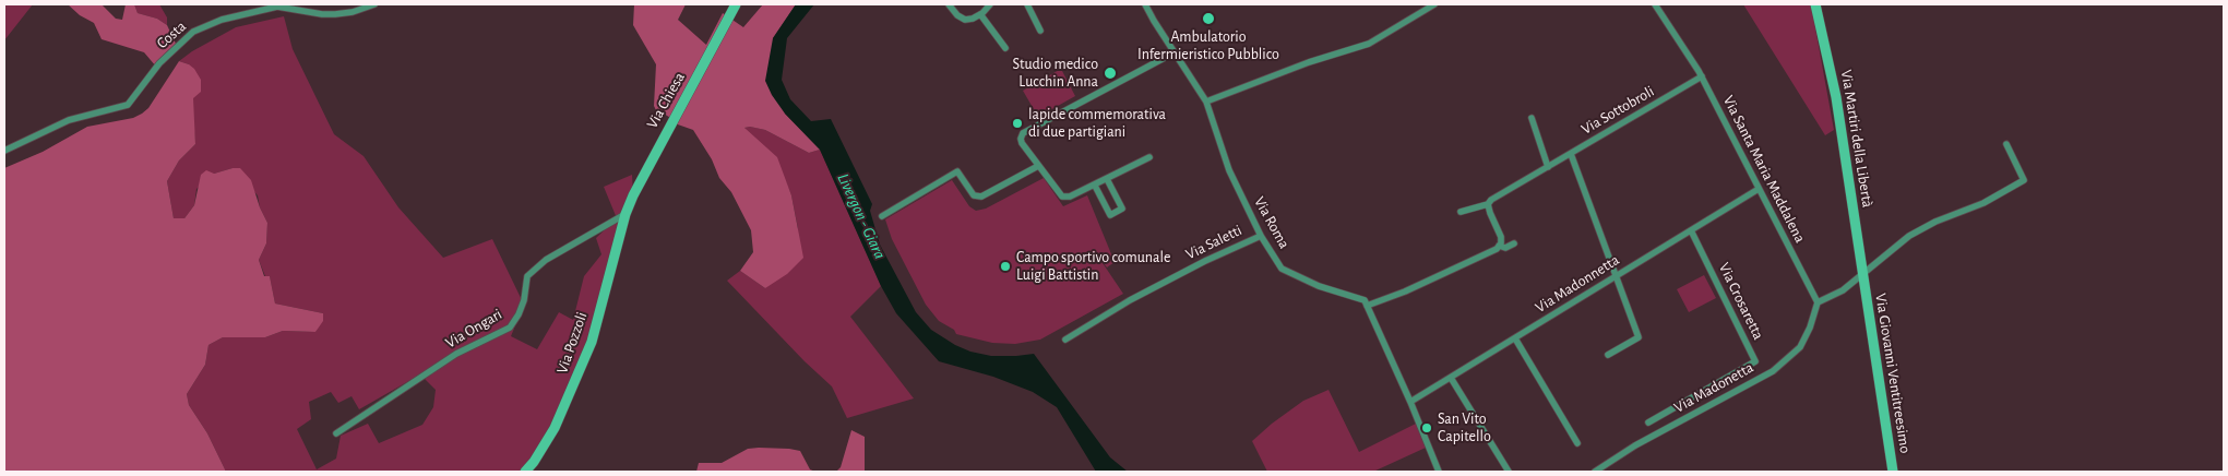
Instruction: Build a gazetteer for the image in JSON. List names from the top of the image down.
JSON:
{
  "streets": {
    "main road": [
      "Via Chiesa",
      "Via Martiri della Libertà",
      "Via Pozzoli",
      "Via Giovanni Ventitreesimo"
    ],
    "street": [
      "Costa",
      "Via Sottobroli",
      "Via Santa Maria Maddalena",
      "Via Roma",
      "Via Saletti",
      "Via Madonnetta",
      "Via Crosaretta",
      "Via Ongari",
      "Via Madonetta"
    ]
  },
  "crossings": [
    ["Via Chiesa", "Via Ongari"],
    ["Via Chiesa", "Via Pozzoli"],
    ["Via Sottobroli", "Via Santa Maria Maddalena"],
    ["Via Martiri della Libertà", "Via Giovanni Ventitreesimo"],
    ["Via Santa Maria Maddalena", "Via Madonnetta"],
    ["Via Santa Maria Maddalena", "Via Madonetta"],
    ["Via Roma", "Via Saletti"],
    ["Via Madonnetta", "Via Crosaretta"],
    ["Via Ongari", "Via Pozzoli"]
  ],
  "water": ["Livergon - Giara"],
  "places": [
    "Ambulatorio Infermieristico Pubblico",
    "Studio medico Lucchin Anna",
    "lapide commemorativa di due partigiani",
    "Campo sportivo comunale Luigi Battistin",
    "San Vito Capitello"
  ]
}
